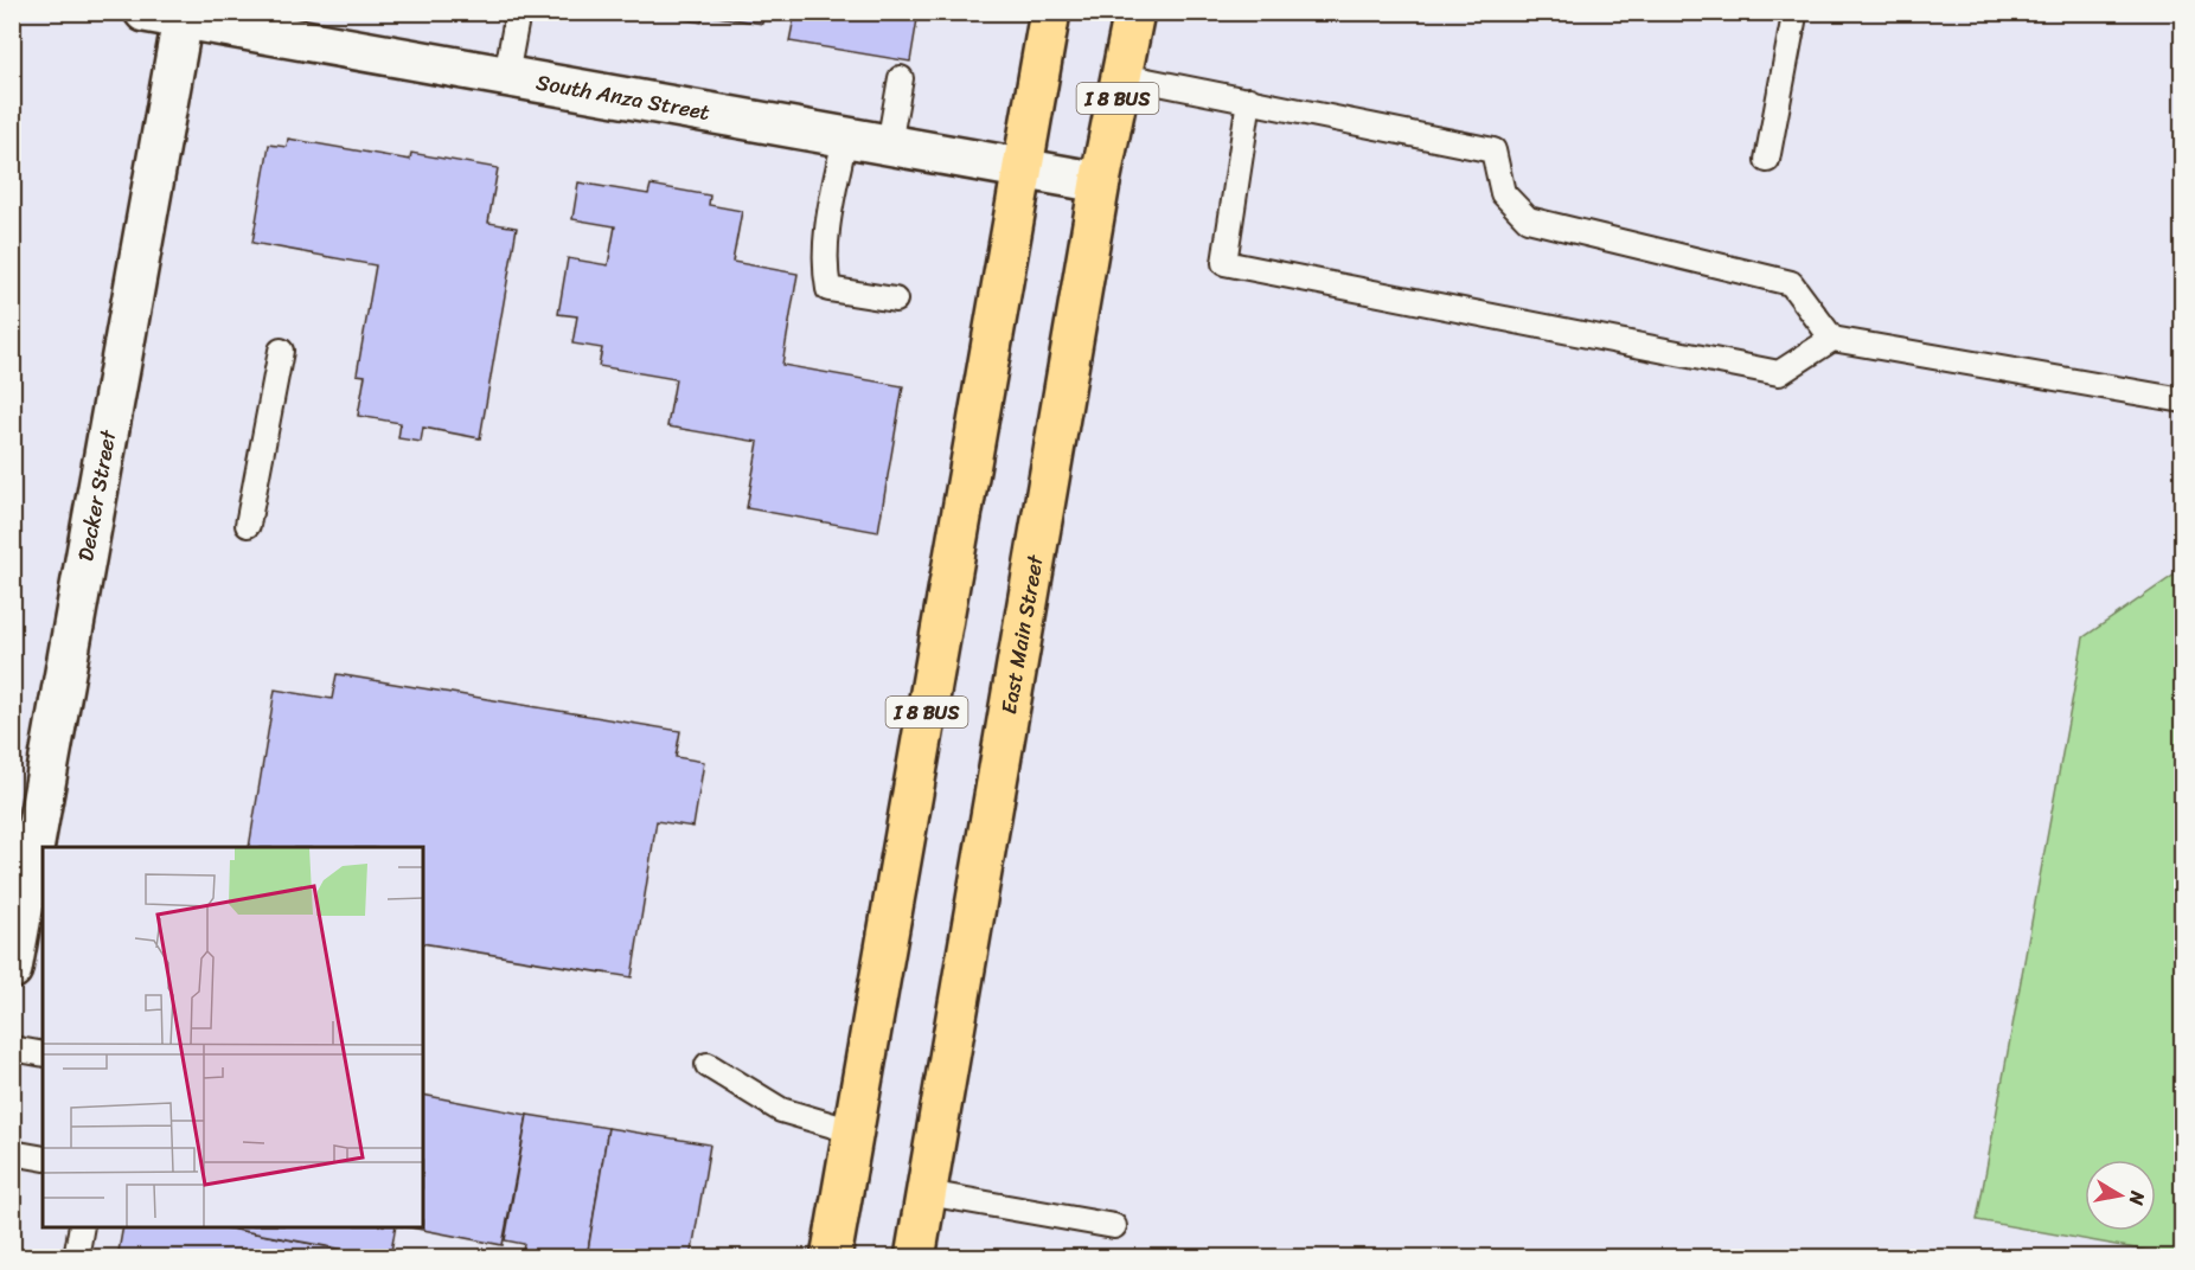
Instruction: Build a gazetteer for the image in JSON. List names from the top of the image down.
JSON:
{
  "streets": {
    "main road": ["I 8 BUS", "East Main Street"],
    "street": ["South Anza Street", "Decker Street"]
  },
  "crossings": [
    ["South Anza Street", "I 8 BUS"],
    ["South Anza Street", "Decker Street"],
    ["South Anza Street", "East Main Street"]
  ],
  "north": "right"
}
